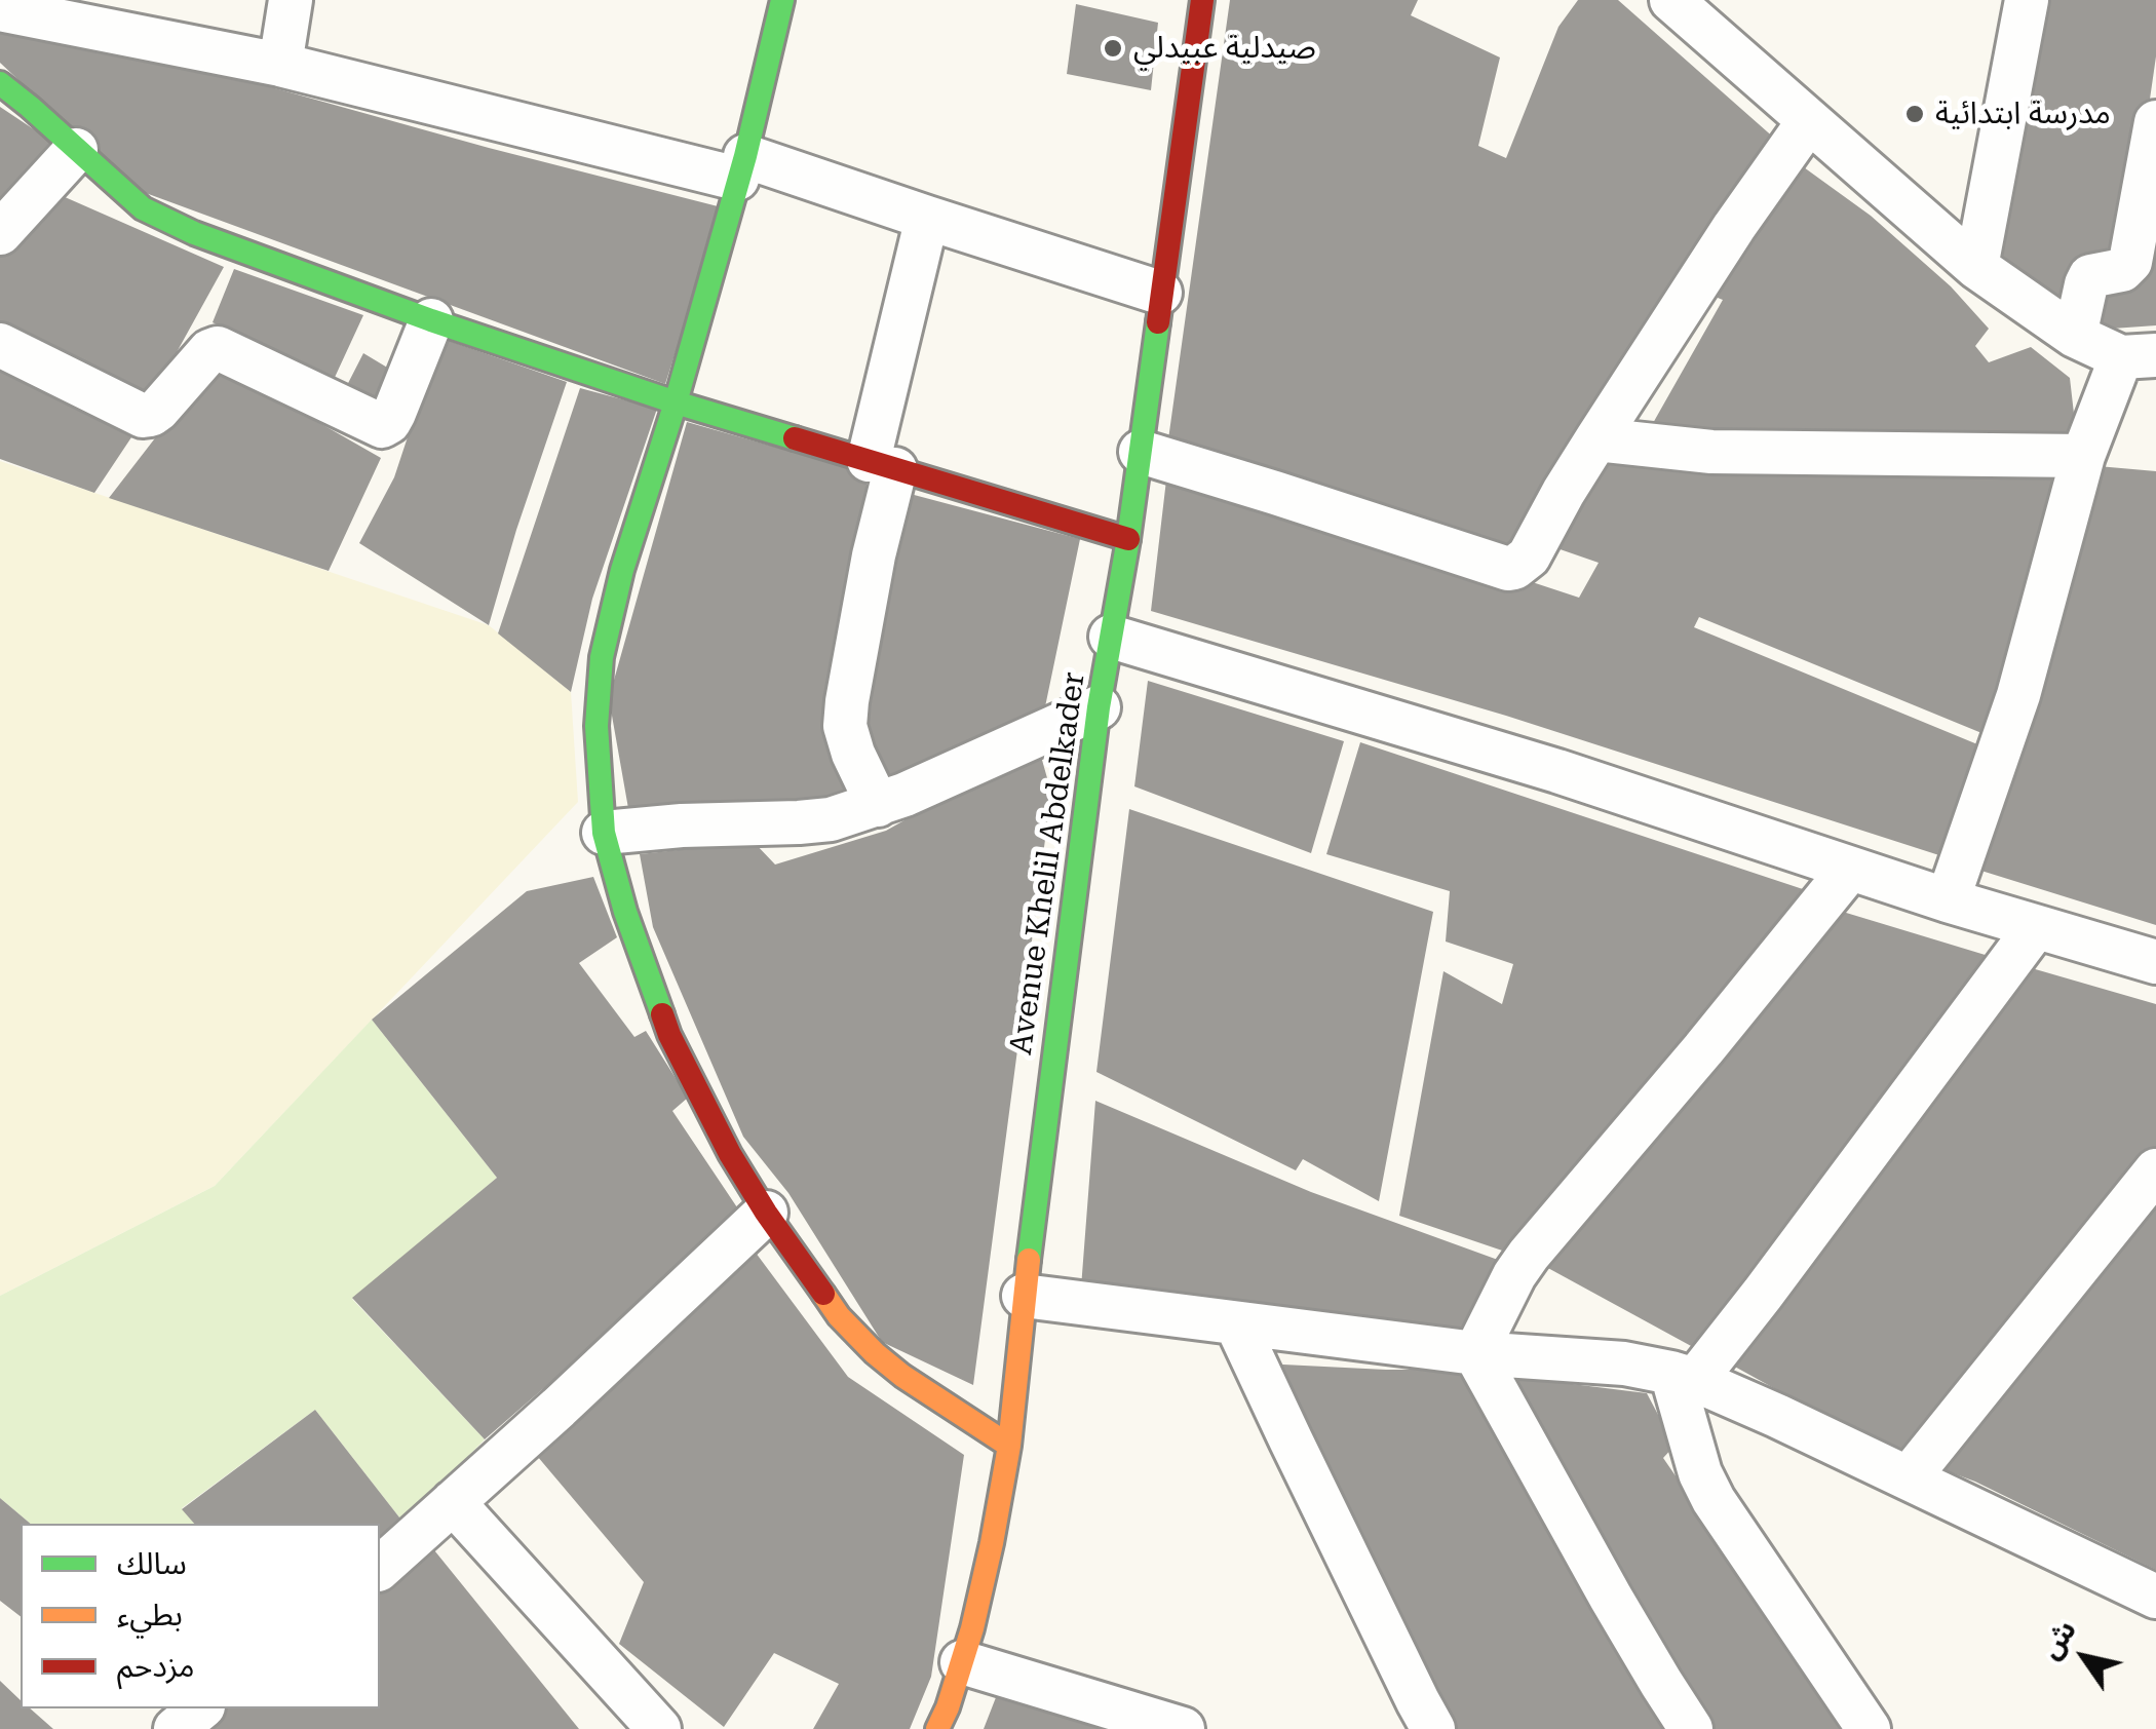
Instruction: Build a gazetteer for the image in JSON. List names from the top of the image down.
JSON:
{
  "streets": {
    "street": ["Avenue Khelil Abdelkader"]
  },
  "places": ["صيدلية عبيدلي", "مدرسة ابتدائية"],
  "legend": ["سالك", "بطيء", "مزدحم"],
  "north": "top left"
}
